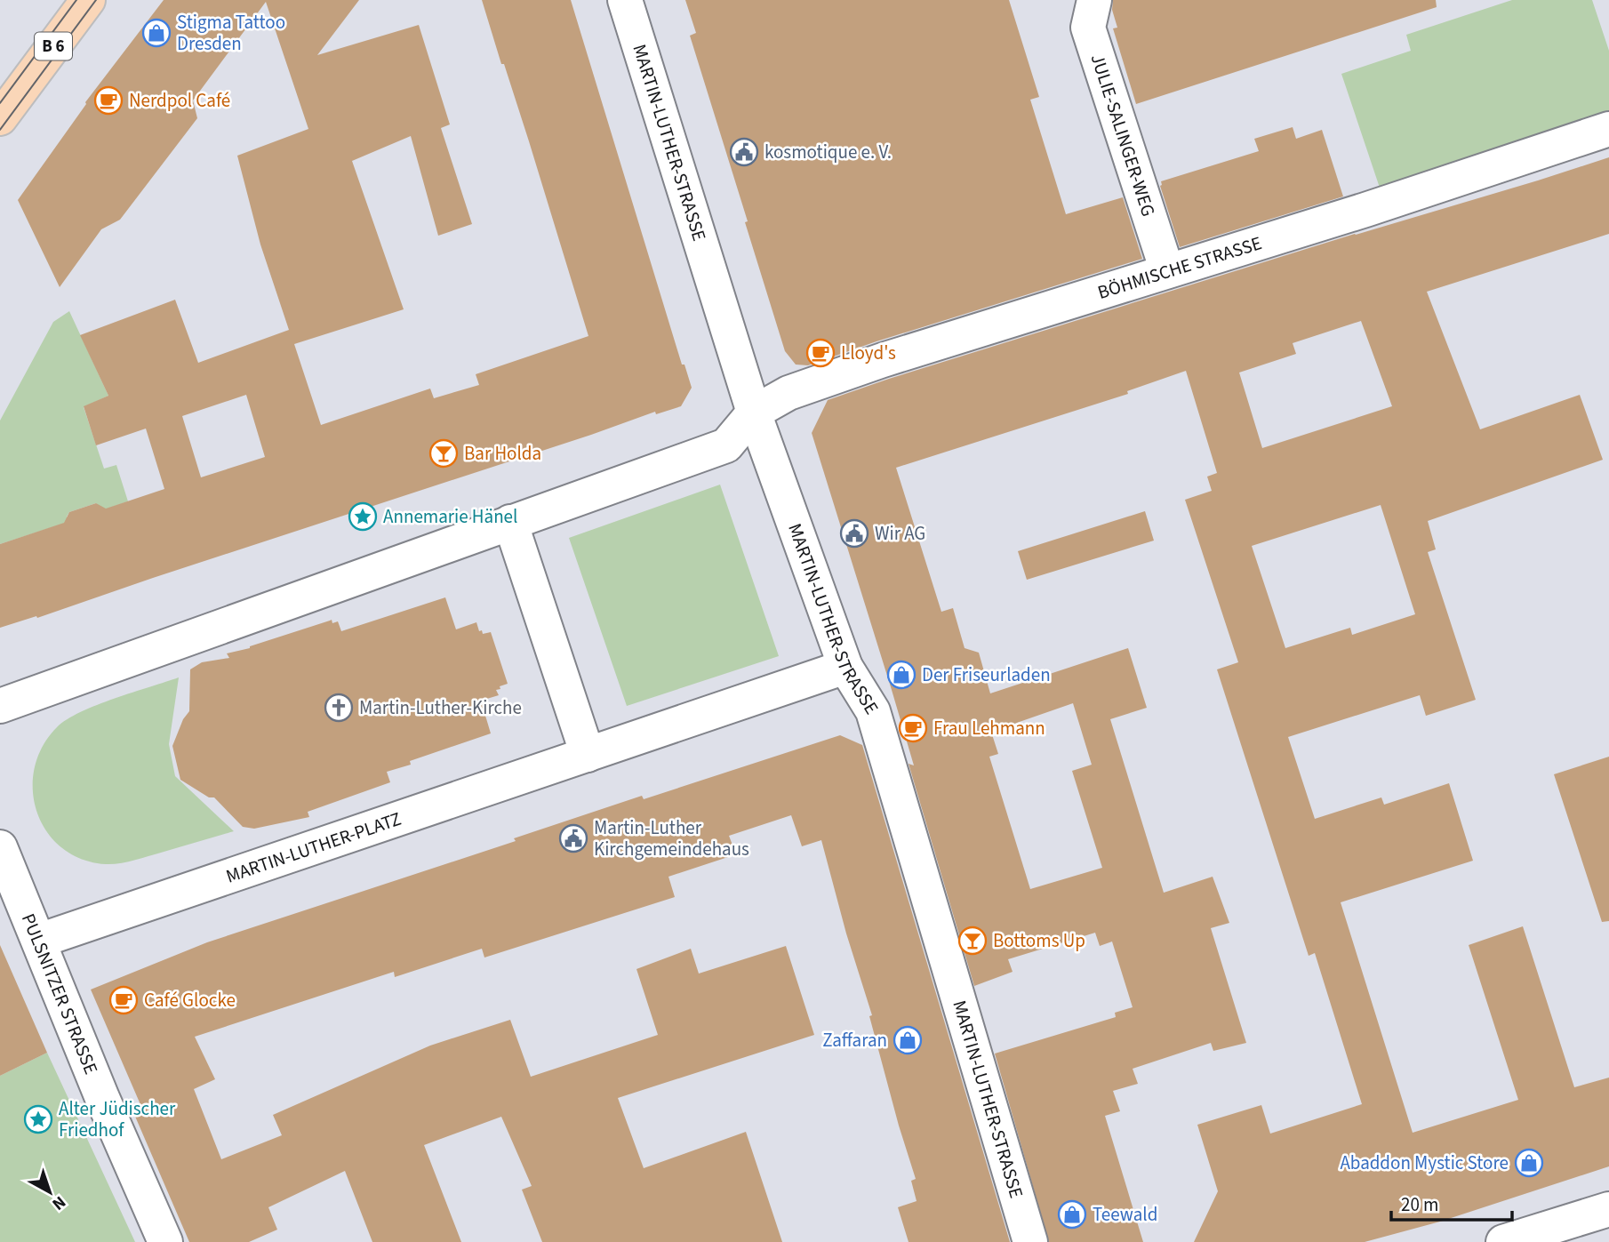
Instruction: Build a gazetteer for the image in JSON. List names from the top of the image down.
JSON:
{
  "streets": {
    "main road": ["B 6"],
    "street": [
      "JULIE-SALINGER-WEG",
      "MARTIN-LUTHER-STRASSE",
      "BÖHMISCHE STRASSE",
      "MARTIN-LUTHER-PLATZ",
      "PULSNITZER STRASSE"
    ]
  },
  "crossings": [
    ["JULIE-SALINGER-WEG", "BÖHMISCHE STRASSE"],
    ["MARTIN-LUTHER-STRASSE", "BÖHMISCHE STRASSE"],
    ["MARTIN-LUTHER-STRASSE", "MARTIN-LUTHER-PLATZ"],
    ["MARTIN-LUTHER-PLATZ", "PULSNITZER STRASSE"]
  ],
  "places": {
    "shop": [
      "Stigma Tattoo Dresden",
      "Der Friseurladen",
      "Zaffaran",
      "Abaddon Mystic Store",
      "Teewald"
    ],
    "cafe": [
      "Nerdpol Café",
      "Lloyd's",
      "Frau Lehmann",
      "Café Glocke"
    ],
    "public building": ["kosmotique e. V.", "Wir AG", "Martin-Luther Kirchgemeindehaus"],
    "bar": ["Bar Holda", "Bottoms Up"],
    "place": ["Annemarie Hänel", "Alter Jüdischer Friedhof"],
    "church": ["Martin-Luther-Kirche"]
  },
  "scale_bar": "20 m",
  "north": "bottom right"
}
